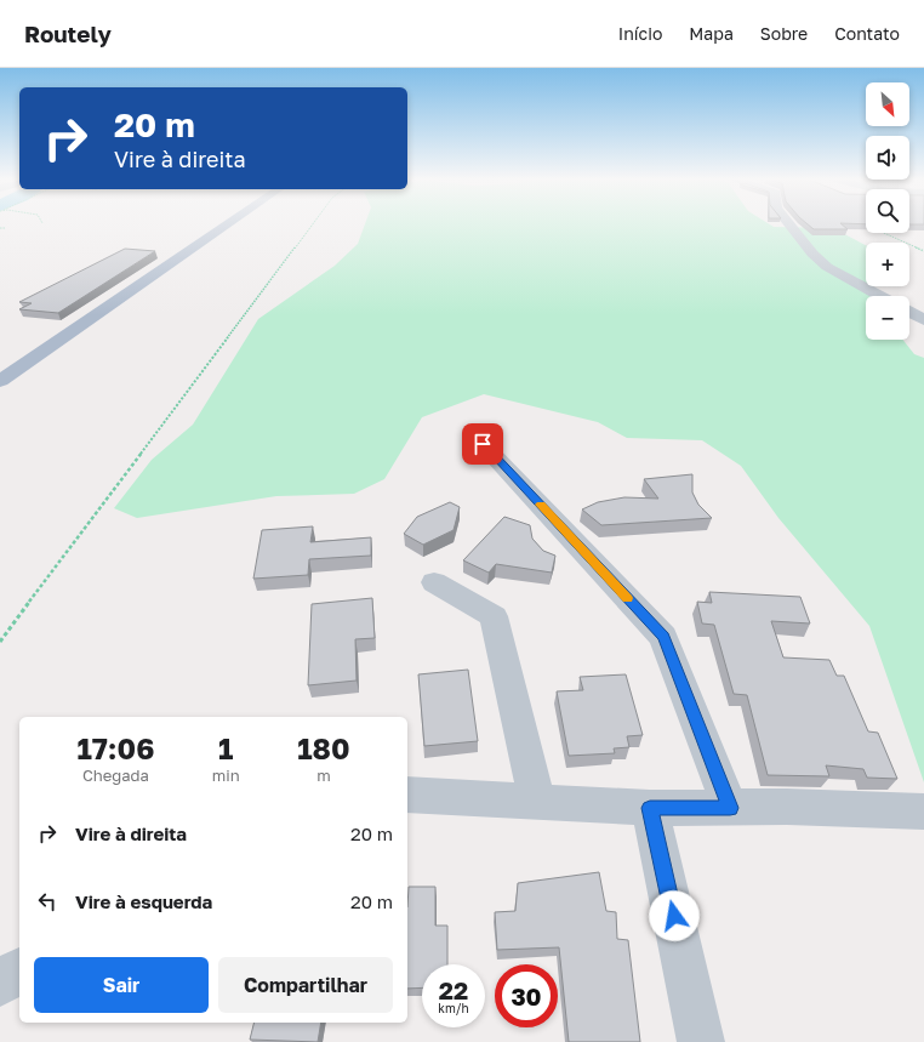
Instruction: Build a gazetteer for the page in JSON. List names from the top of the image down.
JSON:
{
  "north": "bottom right",
  "page": {
    "header": "Routely",
    "nav": [
      "Início",
      "Mapa",
      "Sobre",
      "Contato"
    ],
    "map_buttons": ["+", "−"],
    "turn": ["20 m", "Vire à direita"],
    "eta": [
      "17:06",
      "Chegada",
      "1",
      "min",
      "180",
      "m"
    ],
    "list": [
      {
        "name": "Vire à direita",
        "value": "20 m"
      },
      {
        "name": "Vire à esquerda",
        "value": "20 m"
      }
    ],
    "buttons": ["Sair", "Compartilhar"],
    "speed": "22 km/h",
    "limit": "30"
  }
}
